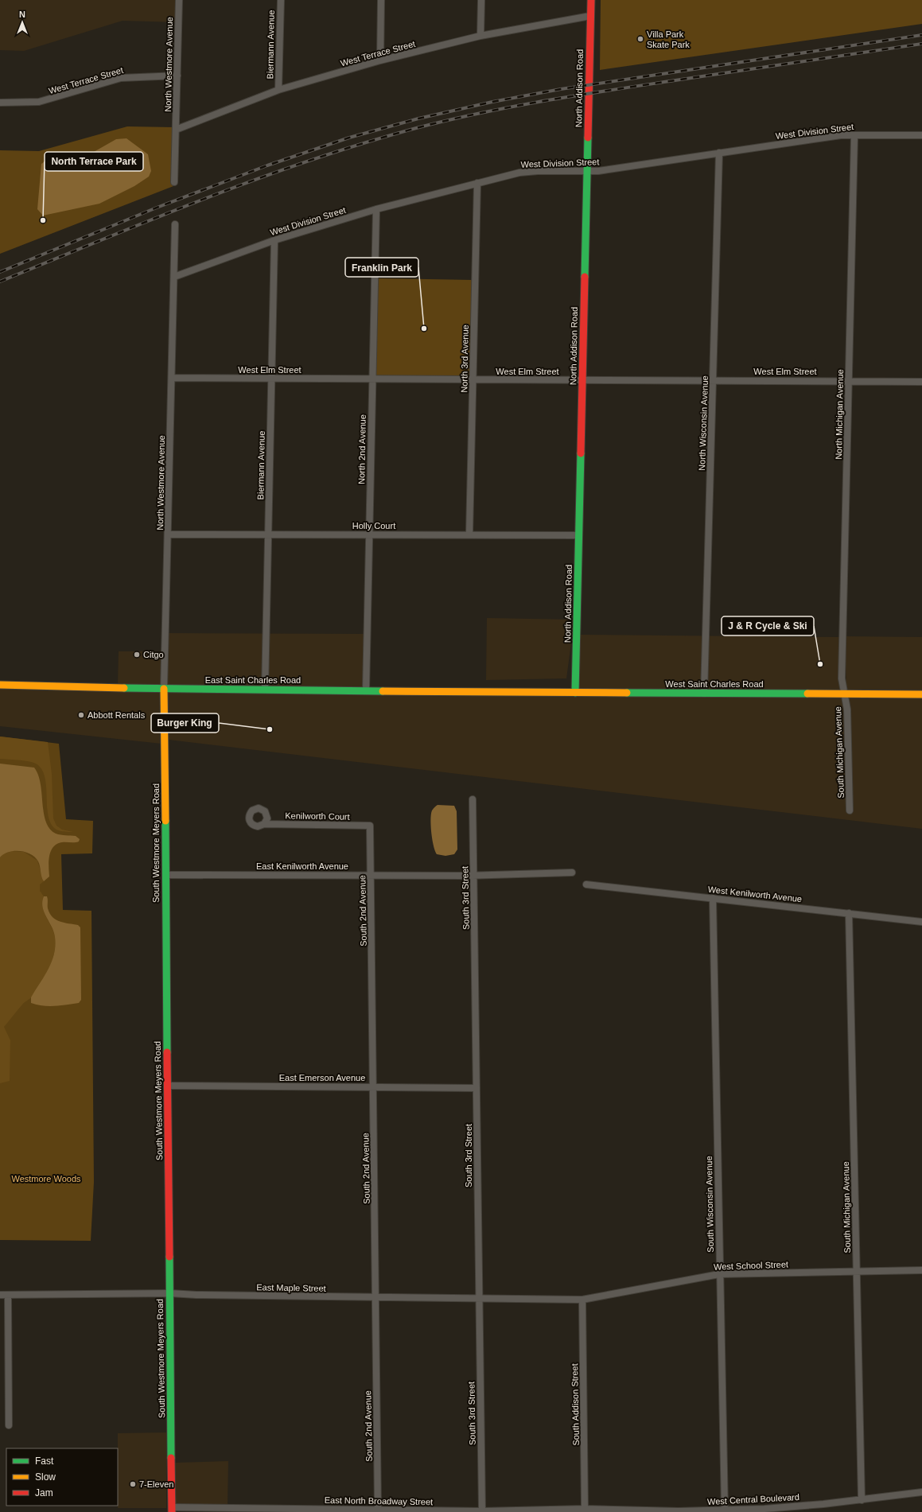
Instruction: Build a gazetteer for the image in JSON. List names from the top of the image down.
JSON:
{
  "streets": {
    "street": [
      "Biermann Avenue",
      "West Terrace Street",
      "North Westmore Avenue",
      "North Addison Road",
      "West Division Street",
      "North 3rd Avenue",
      "West Elm Street",
      "North Michigan Avenue",
      "North Wisconsin Avenue",
      "North 2nd Avenue",
      "Holly Court",
      "East Saint Charles Road",
      "West Saint Charles Road",
      "South Michigan Avenue",
      "Kenilworth Court",
      "South Westmore Meyers Road",
      "East Kenilworth Avenue",
      "West Kenilworth Avenue",
      "South 3rd Street",
      "South 2nd Avenue",
      "East Emerson Avenue",
      "South Wisconsin Avenue",
      "West School Street",
      "East Maple Street",
      "South Addison Street",
      "West Central Boulevard",
      "East North Broadway Street"
    ]
  },
  "crossings": [
    ["Biermann Avenue", "West Terrace Street"],
    ["Biermann Avenue", "West Division Street"],
    ["Biermann Avenue", "West Elm Street"],
    ["Biermann Avenue", "Holly Court"],
    ["Biermann Avenue", "East Saint Charles Road"],
    ["West Terrace Street", "North Westmore Avenue"],
    ["West Terrace Street", "North Addison Road"],
    ["North Westmore Avenue", "West Division Street"],
    ["North Westmore Avenue", "West Elm Street"],
    ["North Westmore Avenue", "Holly Court"],
    ["North Westmore Avenue", "East Saint Charles Road"],
    ["North Westmore Avenue", "South Westmore Meyers Road"],
    ["North Addison Road", "West Division Street"],
    ["North Addison Road", "West Elm Street"],
    ["North Addison Road", "Holly Court"],
    ["North Addison Road", "West Saint Charles Road"],
    ["West Division Street", "North 3rd Avenue"],
    ["West Division Street", "North Michigan Avenue"],
    ["West Division Street", "North Wisconsin Avenue"],
    ["West Division Street", "North 2nd Avenue"],
    ["North 3rd Avenue", "West Elm Street"],
    ["North 3rd Avenue", "Holly Court"],
    ["West Elm Street", "North Michigan Avenue"],
    ["West Elm Street", "North Wisconsin Avenue"],
    ["West Elm Street", "North 2nd Avenue"],
    ["North Michigan Avenue", "West Saint Charles Road"],
    ["North Michigan Avenue", "South Michigan Avenue"],
    ["North Wisconsin Avenue", "West Saint Charles Road"],
    ["North 2nd Avenue", "Holly Court"],
    ["North 2nd Avenue", "East Saint Charles Road"],
    ["East Saint Charles Road", "West Saint Charles Road"],
    ["East Saint Charles Road", "South Westmore Meyers Road"],
    ["West Saint Charles Road", "South Michigan Avenue"],
    ["South Michigan Avenue", "West Kenilworth Avenue"],
    ["South Michigan Avenue", "West School Street"],
    ["South Michigan Avenue", "West Central Boulevard"],
    ["Kenilworth Court", "South 2nd Avenue"],
    ["South Westmore Meyers Road", "East Kenilworth Avenue"],
    ["South Westmore Meyers Road", "East Emerson Avenue"],
    ["South Westmore Meyers Road", "East Maple Street"],
    ["South Westmore Meyers Road", "East North Broadway Street"],
    ["East Kenilworth Avenue", "South 3rd Street"],
    ["East Kenilworth Avenue", "South 2nd Avenue"],
    ["West Kenilworth Avenue", "South Wisconsin Avenue"],
    ["South 3rd Street", "East Emerson Avenue"],
    ["South 3rd Street", "East Maple Street"],
    ["South 3rd Street", "East North Broadway Street"],
    ["South 2nd Avenue", "East Emerson Avenue"],
    ["South 2nd Avenue", "East Maple Street"],
    ["South 2nd Avenue", "East North Broadway Street"],
    ["South Wisconsin Avenue", "West School Street"],
    ["South Wisconsin Avenue", "West Central Boulevard"],
    ["West School Street", "East Maple Street"],
    ["West School Street", "South Addison Street"],
    ["East Maple Street", "South Addison Street"],
    ["South Addison Street", "West Central Boulevard"],
    ["South Addison Street", "East North Broadway Street"],
    ["West Central Boulevard", "East North Broadway Street"]
  ],
  "parks": ["Westmore Woods"],
  "places": [
    "Villa Park Skate Park",
    "North Terrace Park",
    "Franklin Park",
    "Citgo",
    "J & R Cycle & Ski",
    "Abbott Rentals",
    "Burger King",
    "7-Eleven"
  ],
  "legend": ["Fast", "Slow", "Jam"],
  "north": "top"
}
